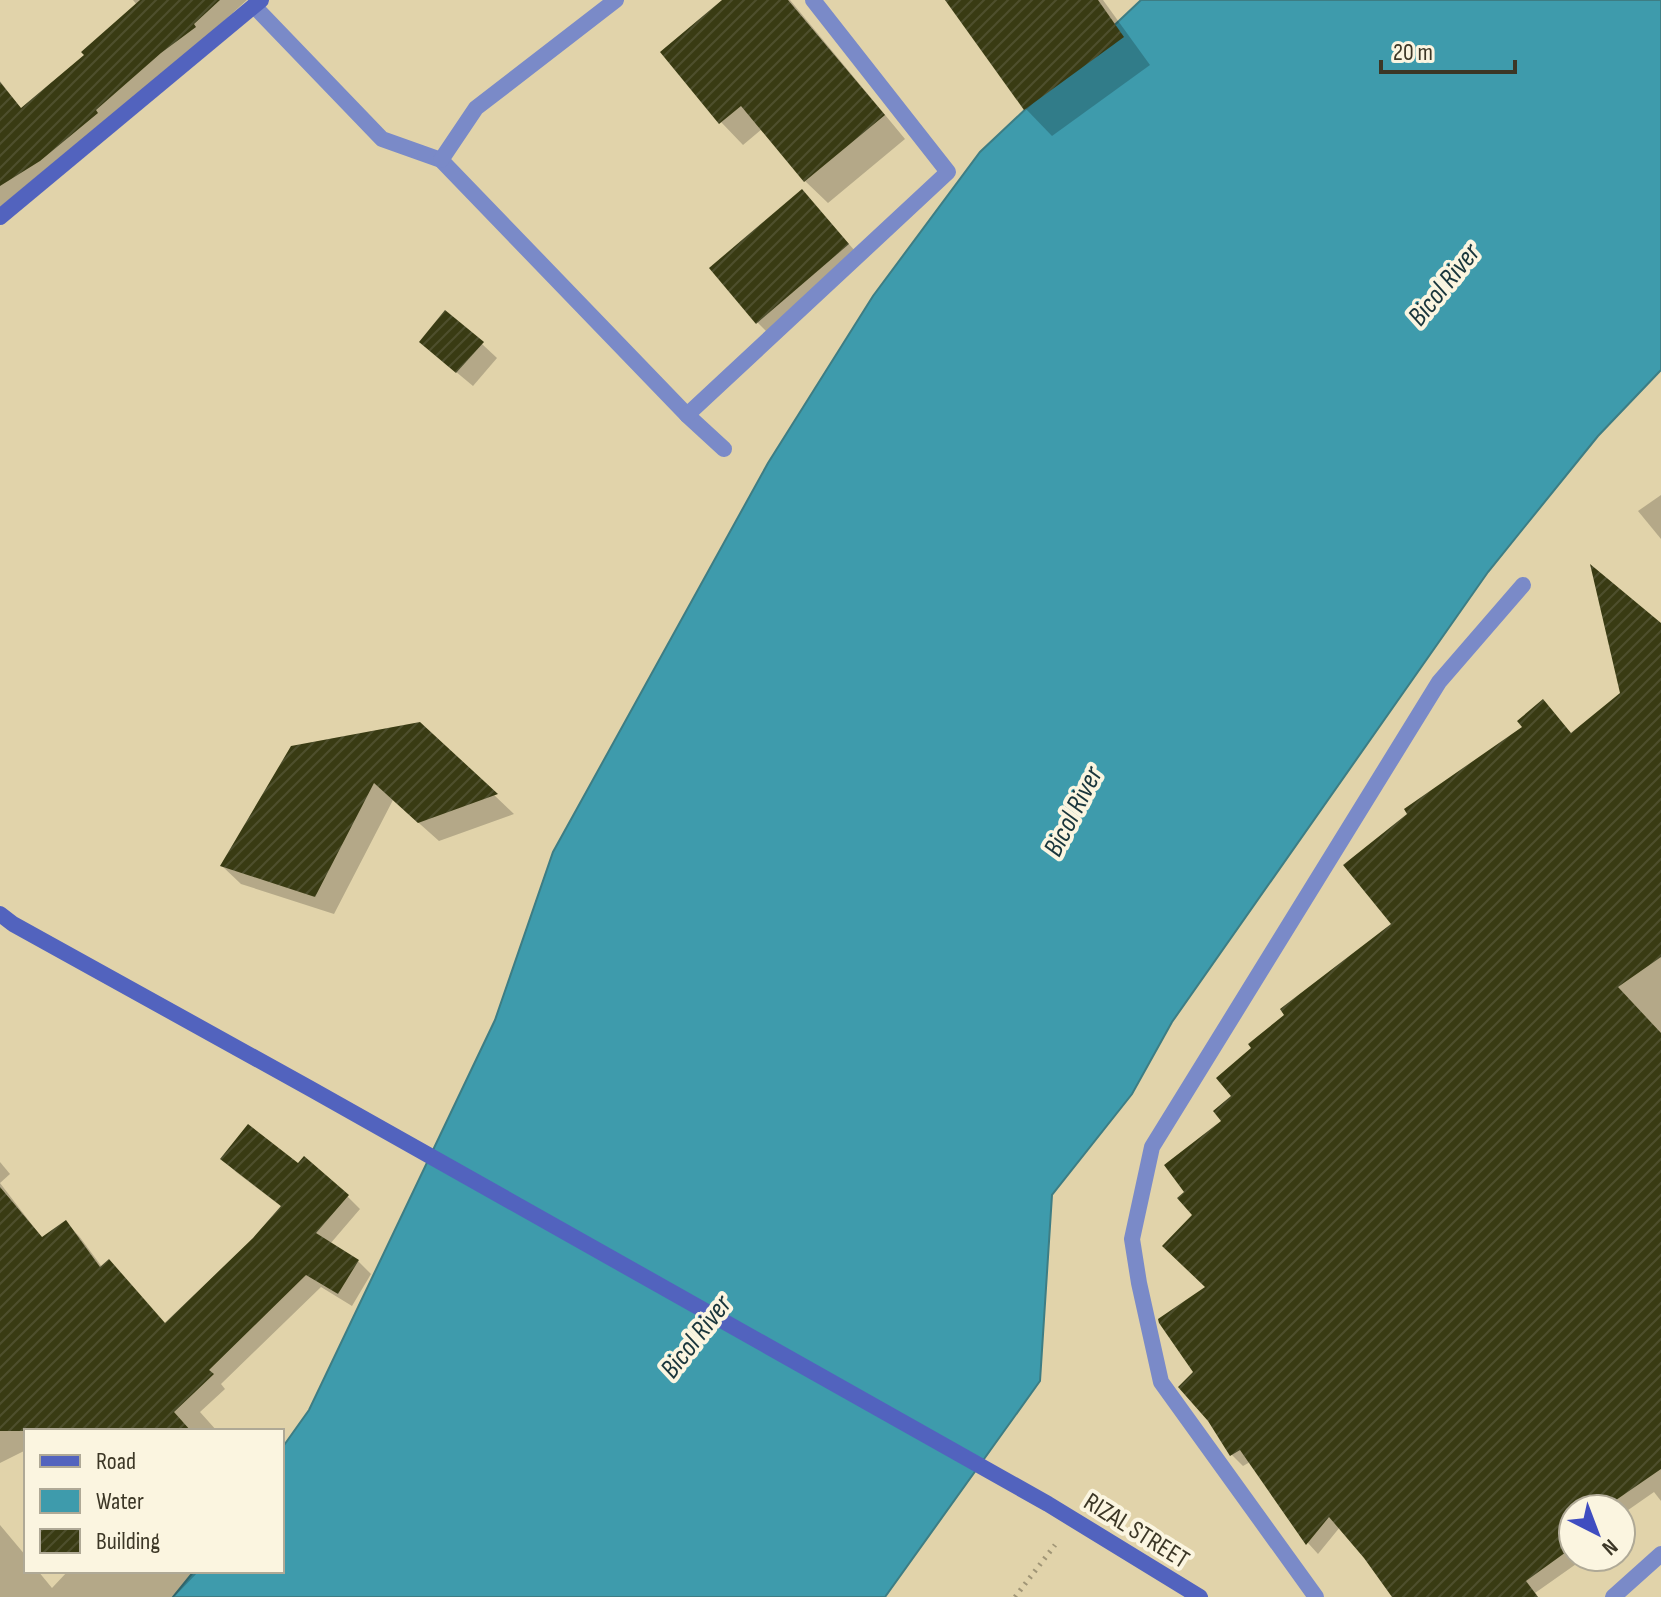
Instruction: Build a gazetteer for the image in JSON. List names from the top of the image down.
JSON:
{
  "streets": {
    "main road": ["RIZAL STREET"]
  },
  "water": ["Bicol River"],
  "legend": ["Road", "Water", "Building"],
  "scale_bar": "20 m",
  "north": "bottom right"
}
